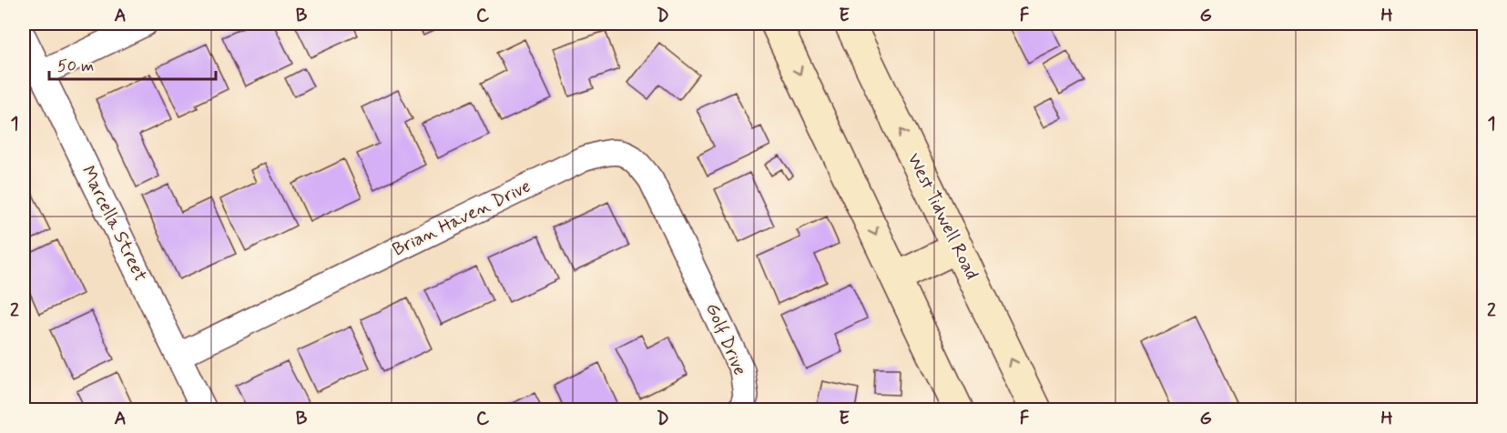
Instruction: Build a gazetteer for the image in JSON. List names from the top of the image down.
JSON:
{
  "streets": {
    "main road": ["West Tidwell Road"],
    "street": ["Brian Haven Drive", "Marcella Street", "Golf Drive"]
  },
  "crossings": [
    ["Brian Haven Drive", "Marcella Street"],
    ["Brian Haven Drive", "Golf Drive"]
  ],
  "scale_bar": "50 m",
  "grid": {
    "columns": [
      "A",
      "B",
      "C",
      "D",
      "E",
      "F",
      "G",
      "H"
    ],
    "rows": ["1", "2"]
  }
}
